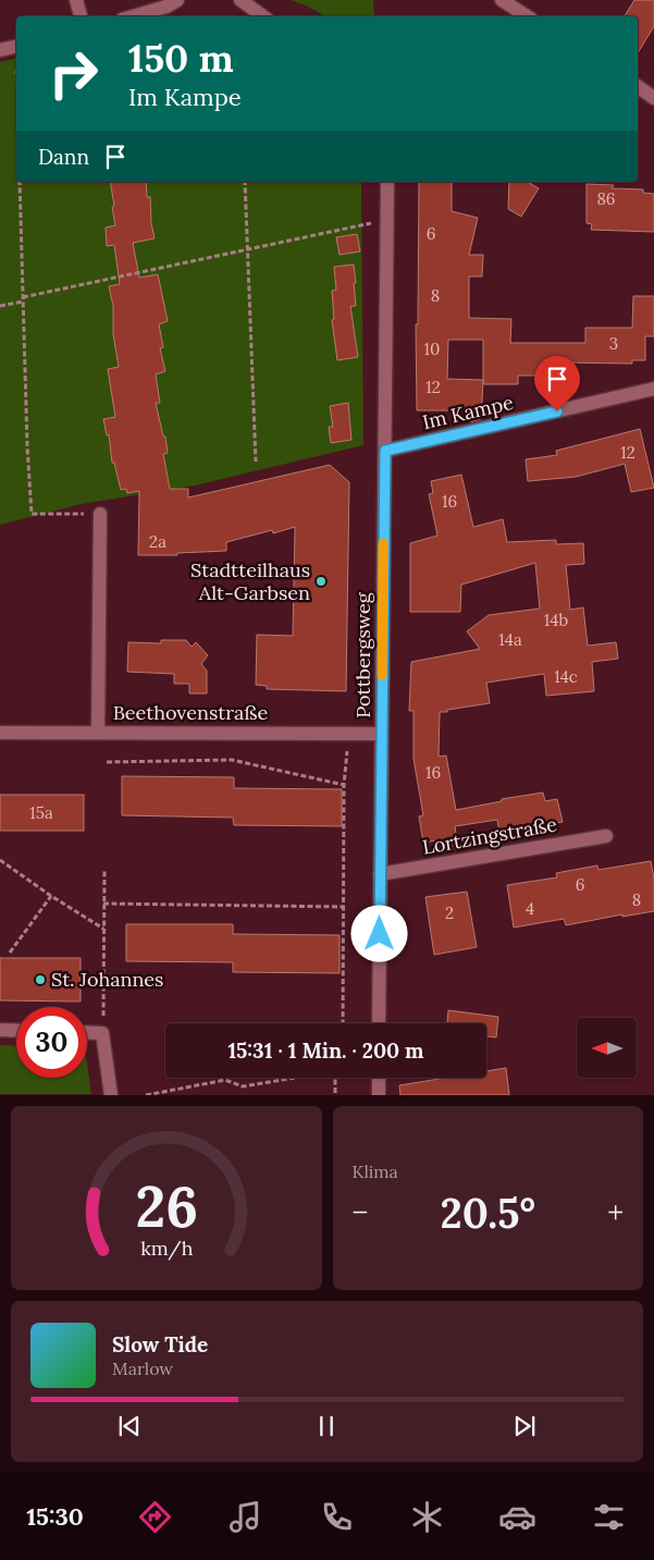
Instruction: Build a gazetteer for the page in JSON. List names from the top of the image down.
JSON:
{
  "streets": {
    "street": [
      "Im Kampe",
      "Pottbergsweg",
      "Beethovenstraße",
      "Lortzingstraße"
    ]
  },
  "crossings": [
    ["Im Kampe", "Pottbergsweg"],
    ["Pottbergsweg", "Beethovenstraße"],
    ["Pottbergsweg", "Lortzingstraße"]
  ],
  "places": ["Stadtteilhaus Alt-Garbsen", "St. Johannes"],
  "house_numbers": [
    "86",
    "6",
    "8",
    "3",
    "10",
    "12",
    "12",
    "16",
    "2a",
    "14b",
    "14a",
    "14c",
    "16",
    "15a",
    "6",
    "8",
    "4",
    "2"
  ],
  "north": "left",
  "page": {
    "turn": ["150 m", "Im Kampe"],
    "then": "Dann",
    "limit": "30",
    "trip": "15:31 · 1 Min. · 200 m",
    "tile": "Klima",
    "heat": ["−", "20.5°", "+"],
    "song": ["Slow Tide", "Marlow"],
    "tabs": "15:30",
    "gauge": ["26", "km/h"]
  }
}
